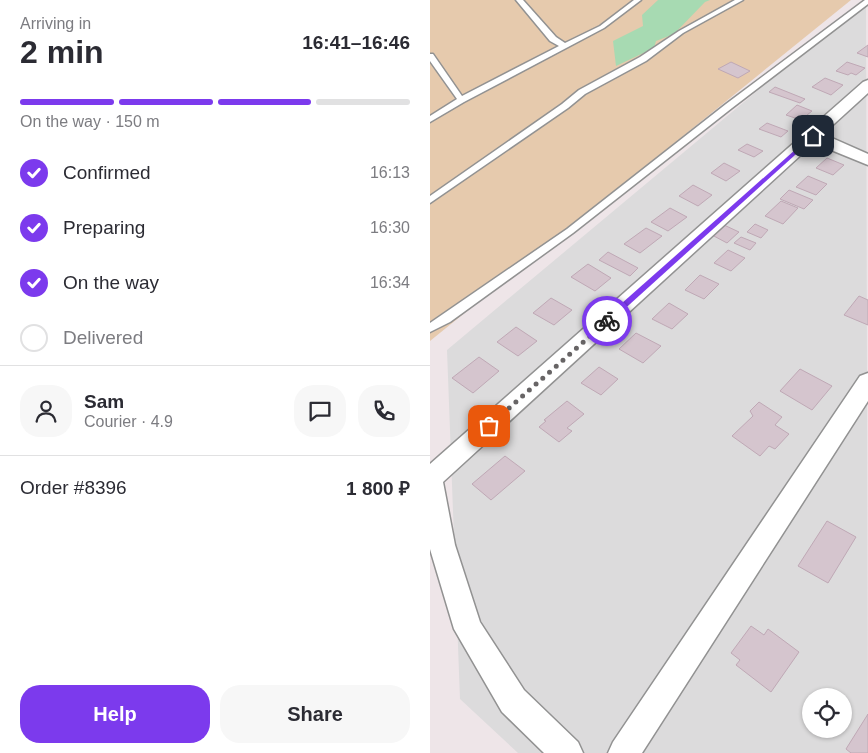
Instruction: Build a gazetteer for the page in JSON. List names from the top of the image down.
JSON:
{
  "page": {
    "heading": ["2 min", "Arriving in", "16:41–16:46"],
    "panel": [
      "Sam",
      "Courier · 4.9",
      "Order #8396",
      "1 800 ₽"
    ],
    "bar": "On the way · 150 m",
    "list": [
      ["Confirmed", "16:13"],
      ["Preparing", "16:30"],
      ["On the way", "16:34"],
      "Delivered"
    ],
    "buttons": ["Help", "Share"]
  }
}
